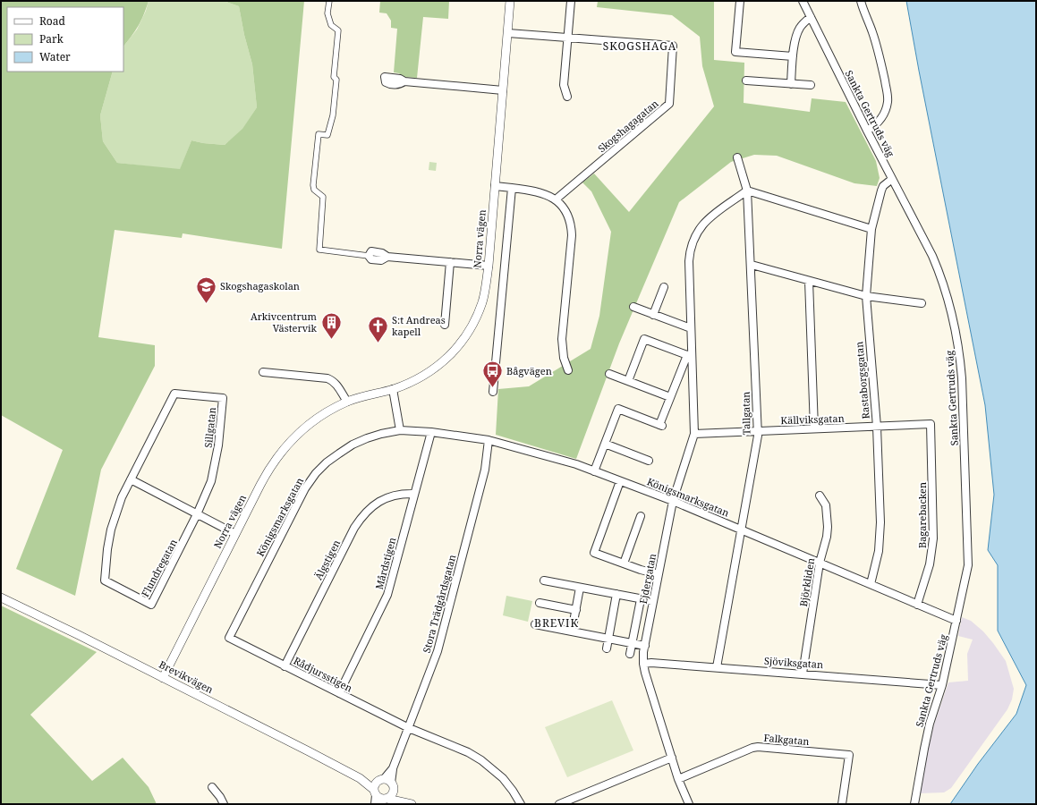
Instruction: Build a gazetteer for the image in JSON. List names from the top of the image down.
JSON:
{
  "streets": {
    "street": [
      "Sankta Gertruds väg",
      "Skogshagagatan",
      "Norra vägen",
      "Rastaborgsgatan",
      "Tallgatan",
      "Källviksgatan",
      "Sillgatan",
      "Königsmarksgatan",
      "Bagarebacken",
      "Älgstigen",
      "Mårdstigen",
      "Flundregatan",
      "Ejdergatan",
      "Björkliden",
      "Stora Trädgårdsgatan",
      "Sjöviksgatan",
      "Rådjursstigen",
      "Brevikvägen",
      "Falkgatan"
    ]
  },
  "crossings": [
    ["Sankta Gertruds väg", "Rastaborgsgatan"],
    ["Sankta Gertruds väg", "Königsmarksgatan"],
    ["Sankta Gertruds väg", "Sjöviksgatan"],
    ["Skogshagagatan", "Norra vägen"],
    ["Norra vägen", "Brevikvägen"],
    ["Rastaborgsgatan", "Källviksgatan"],
    ["Rastaborgsgatan", "Königsmarksgatan"],
    ["Tallgatan", "Källviksgatan"],
    ["Tallgatan", "Königsmarksgatan"],
    ["Tallgatan", "Ejdergatan"],
    ["Tallgatan", "Sjöviksgatan"],
    ["Källviksgatan", "Bagarebacken"],
    ["Källviksgatan", "Ejdergatan"],
    ["Sillgatan", "Flundregatan"],
    ["Königsmarksgatan", "Bagarebacken"],
    ["Königsmarksgatan", "Mårdstigen"],
    ["Königsmarksgatan", "Ejdergatan"],
    ["Königsmarksgatan", "Björkliden"],
    ["Königsmarksgatan", "Stora Trädgårdsgatan"],
    ["Königsmarksgatan", "Rådjursstigen"],
    ["Älgstigen", "Mårdstigen"],
    ["Älgstigen", "Rådjursstigen"],
    ["Mårdstigen", "Rådjursstigen"],
    ["Ejdergatan", "Sjöviksgatan"],
    ["Ejdergatan", "Falkgatan"],
    ["Björkliden", "Sjöviksgatan"],
    ["Stora Trädgårdsgatan", "Rådjursstigen"],
    ["Stora Trädgårdsgatan", "Brevikvägen"]
  ],
  "districts": ["SKOGSHAGA", "BREVIK"],
  "places": {
    "school or university": ["Skogshagaskolan"],
    "building": ["Arkivcentrum Västervik"],
    "church": ["S:t Andreas kapell"],
    "bus stop": ["Bågvägen"]
  },
  "legend": ["Road", "Park", "Water"]
}
